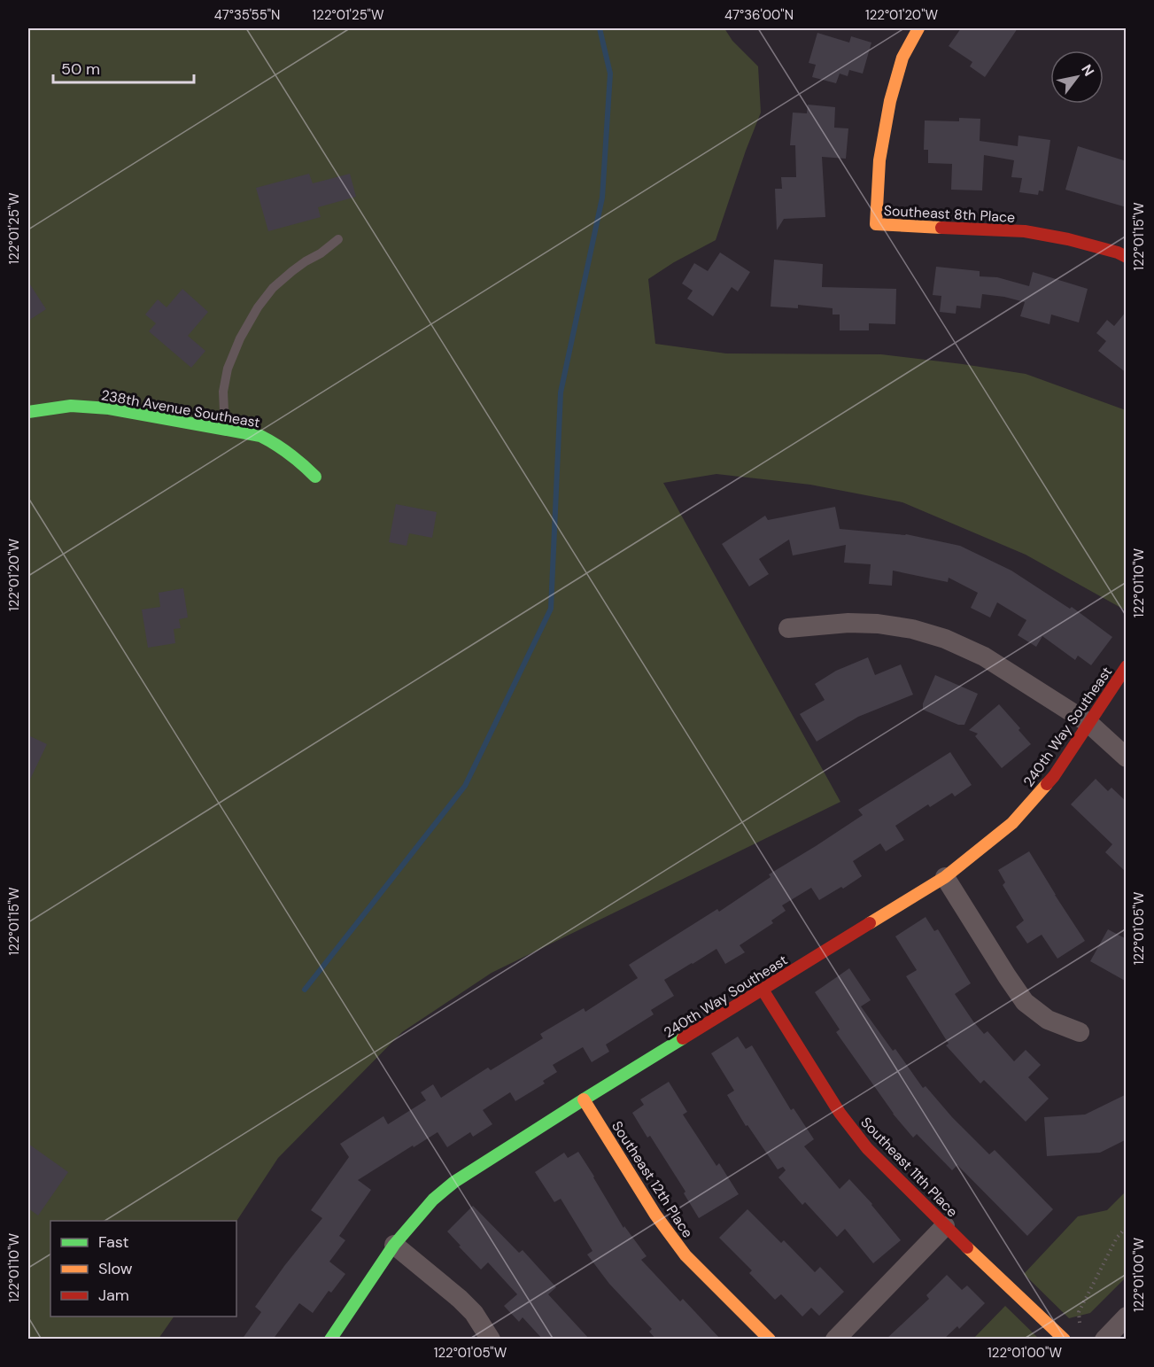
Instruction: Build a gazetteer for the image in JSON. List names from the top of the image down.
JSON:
{
  "streets": {
    "street": [
      "Southeast 8th Place",
      "238th Avenue Southeast",
      "240th Way Southeast",
      "Southeast 11th Place",
      "Southeast 12th Place"
    ]
  },
  "crossings": [
    ["240th Way Southeast", "Southeast 11th Place"],
    ["240th Way Southeast", "Southeast 12th Place"]
  ],
  "legend": ["Fast", "Slow", "Jam"],
  "scale_bar": "50 m",
  "north": "top right",
  "coordinates": [
    "47°35'55\"N",
    "122°01'25\"W",
    "47°36'00\"N",
    "122°01'20\"W",
    "122°01'15\"W",
    "122°01'10\"W",
    "122°01'05\"W",
    "122°01'00\"W"
  ]
}
